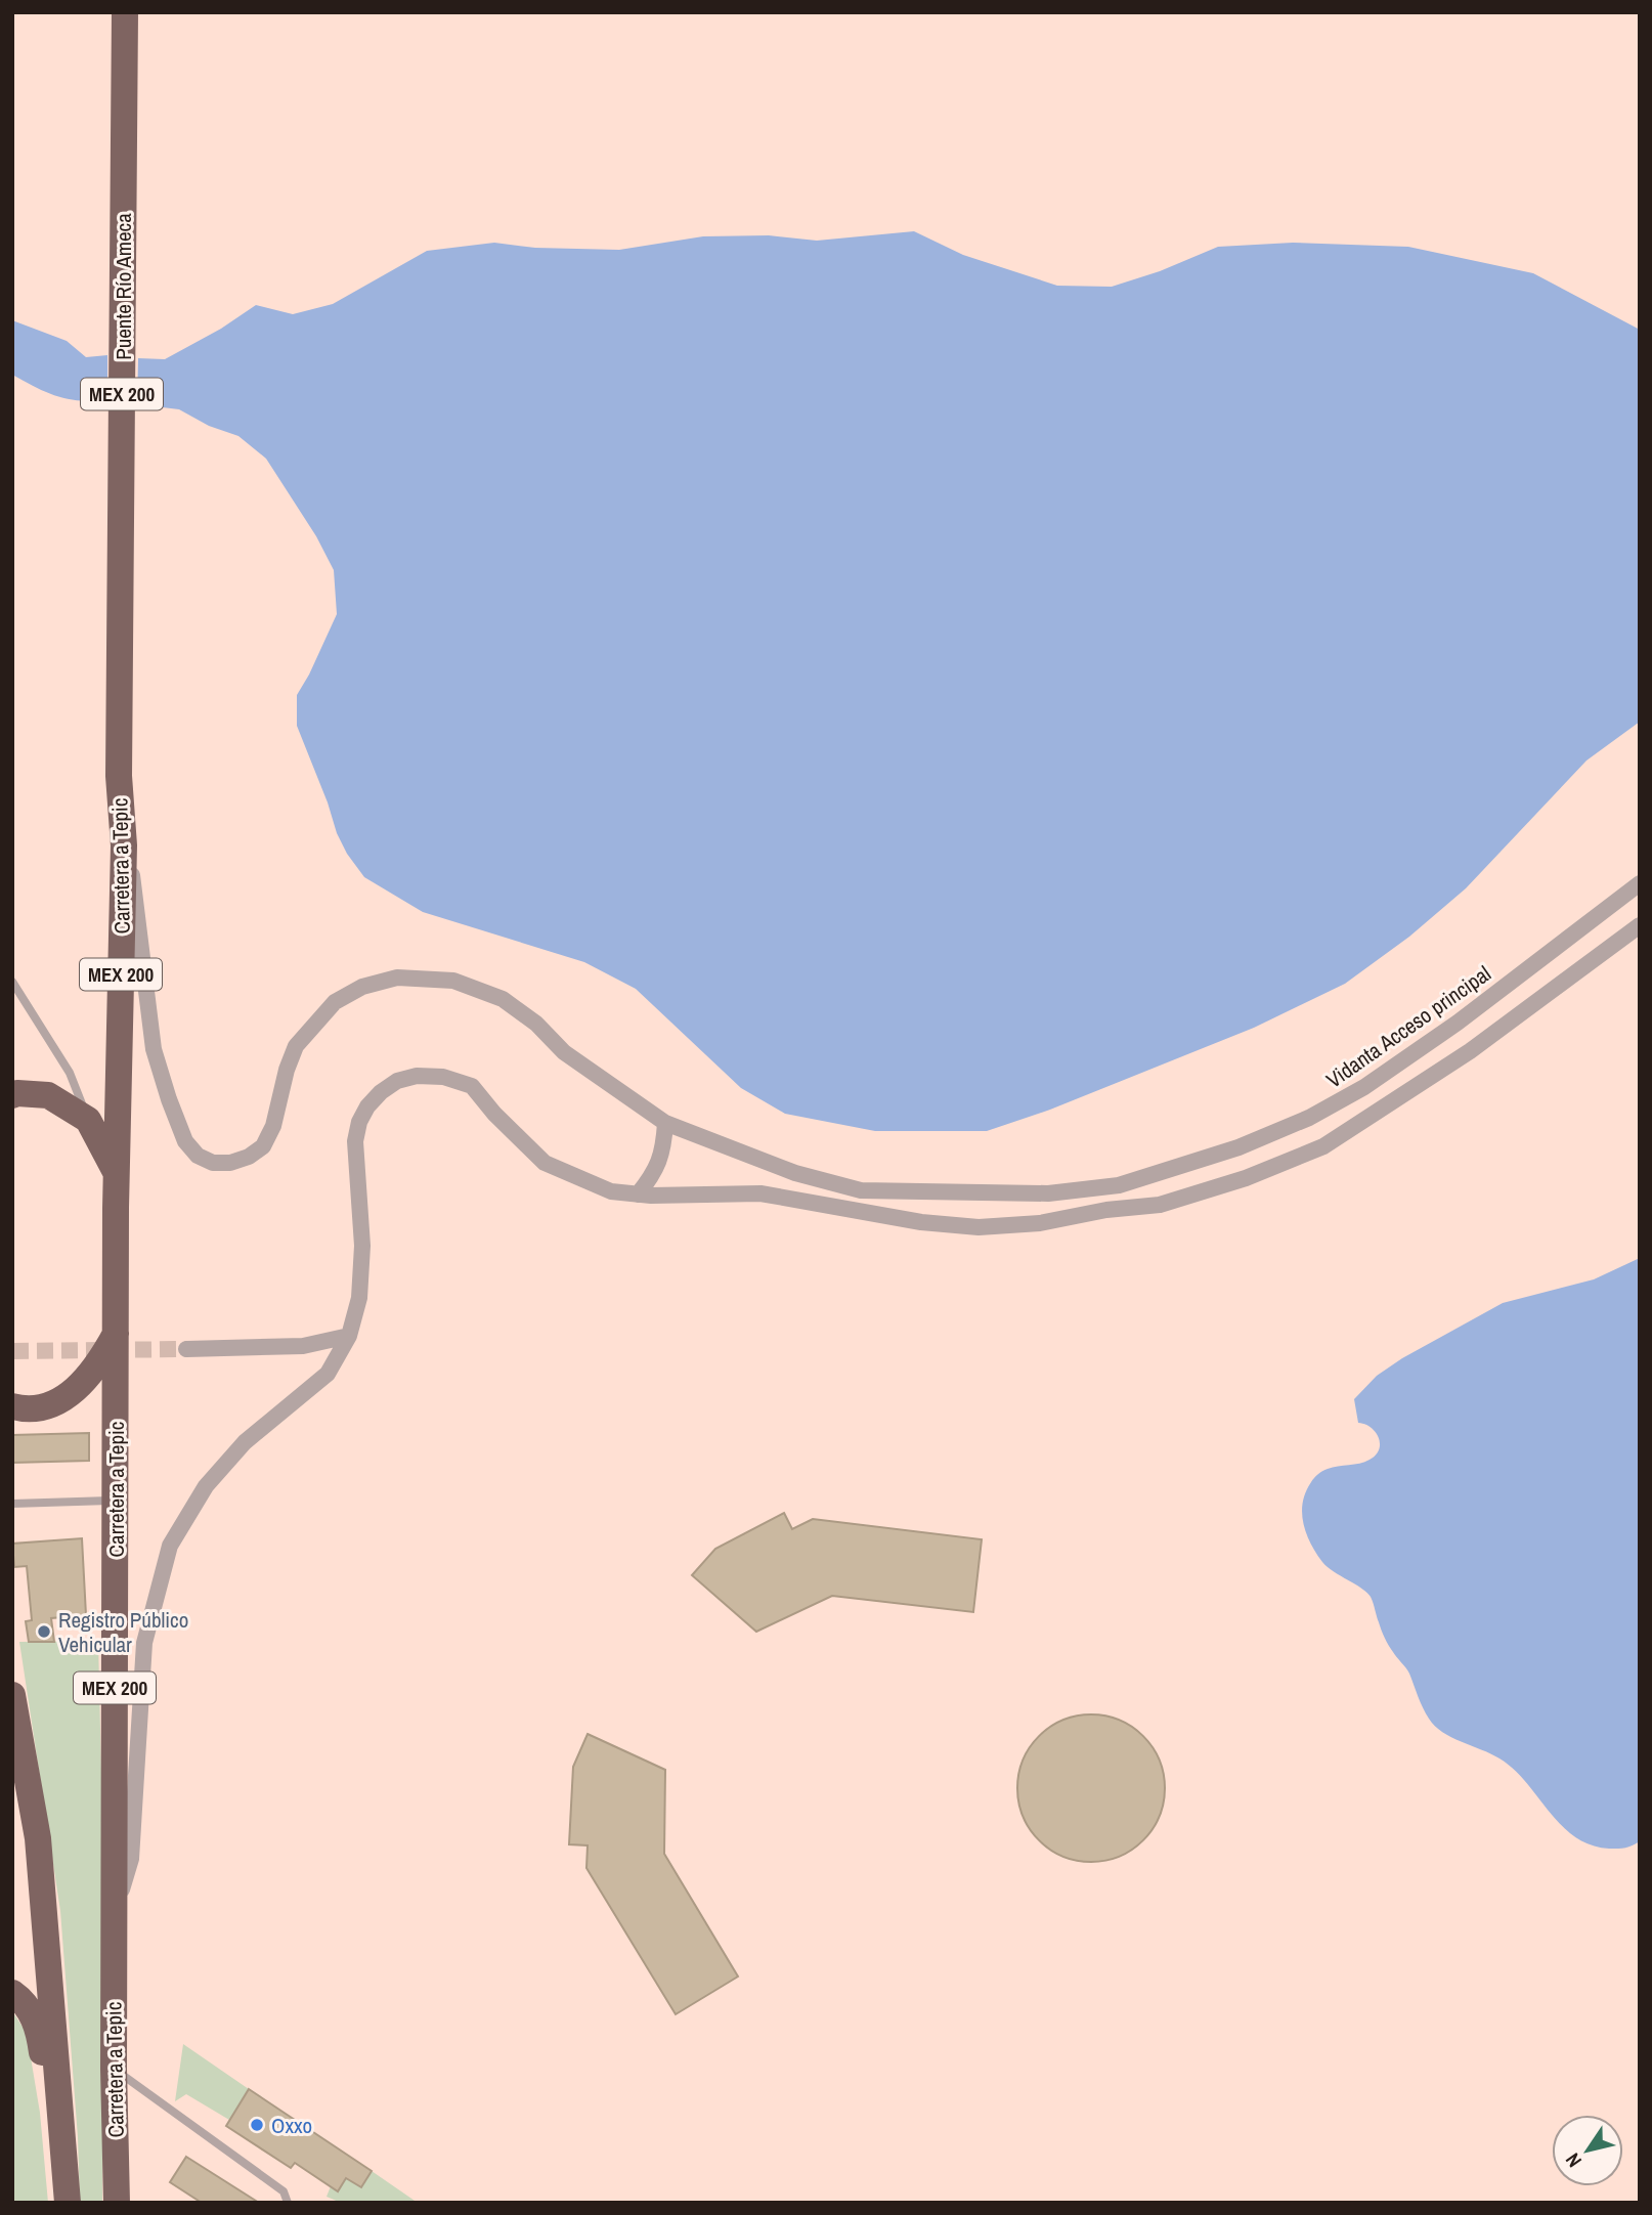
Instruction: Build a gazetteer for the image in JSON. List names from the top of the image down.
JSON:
{
  "streets": {
    "highway": ["Puente Río Ameca", "MEX 200", "Carretera a Tepic"],
    "street": ["Vidanta Acceso principal"]
  },
  "crossings": [
    ["Puente Río Ameca", "Carretera a Tepic"],
    ["Carretera a Tepic", "Vidanta Acceso principal"]
  ],
  "places": ["Registro Público Vehicular", "Oxxo"],
  "north": "bottom left"
}
